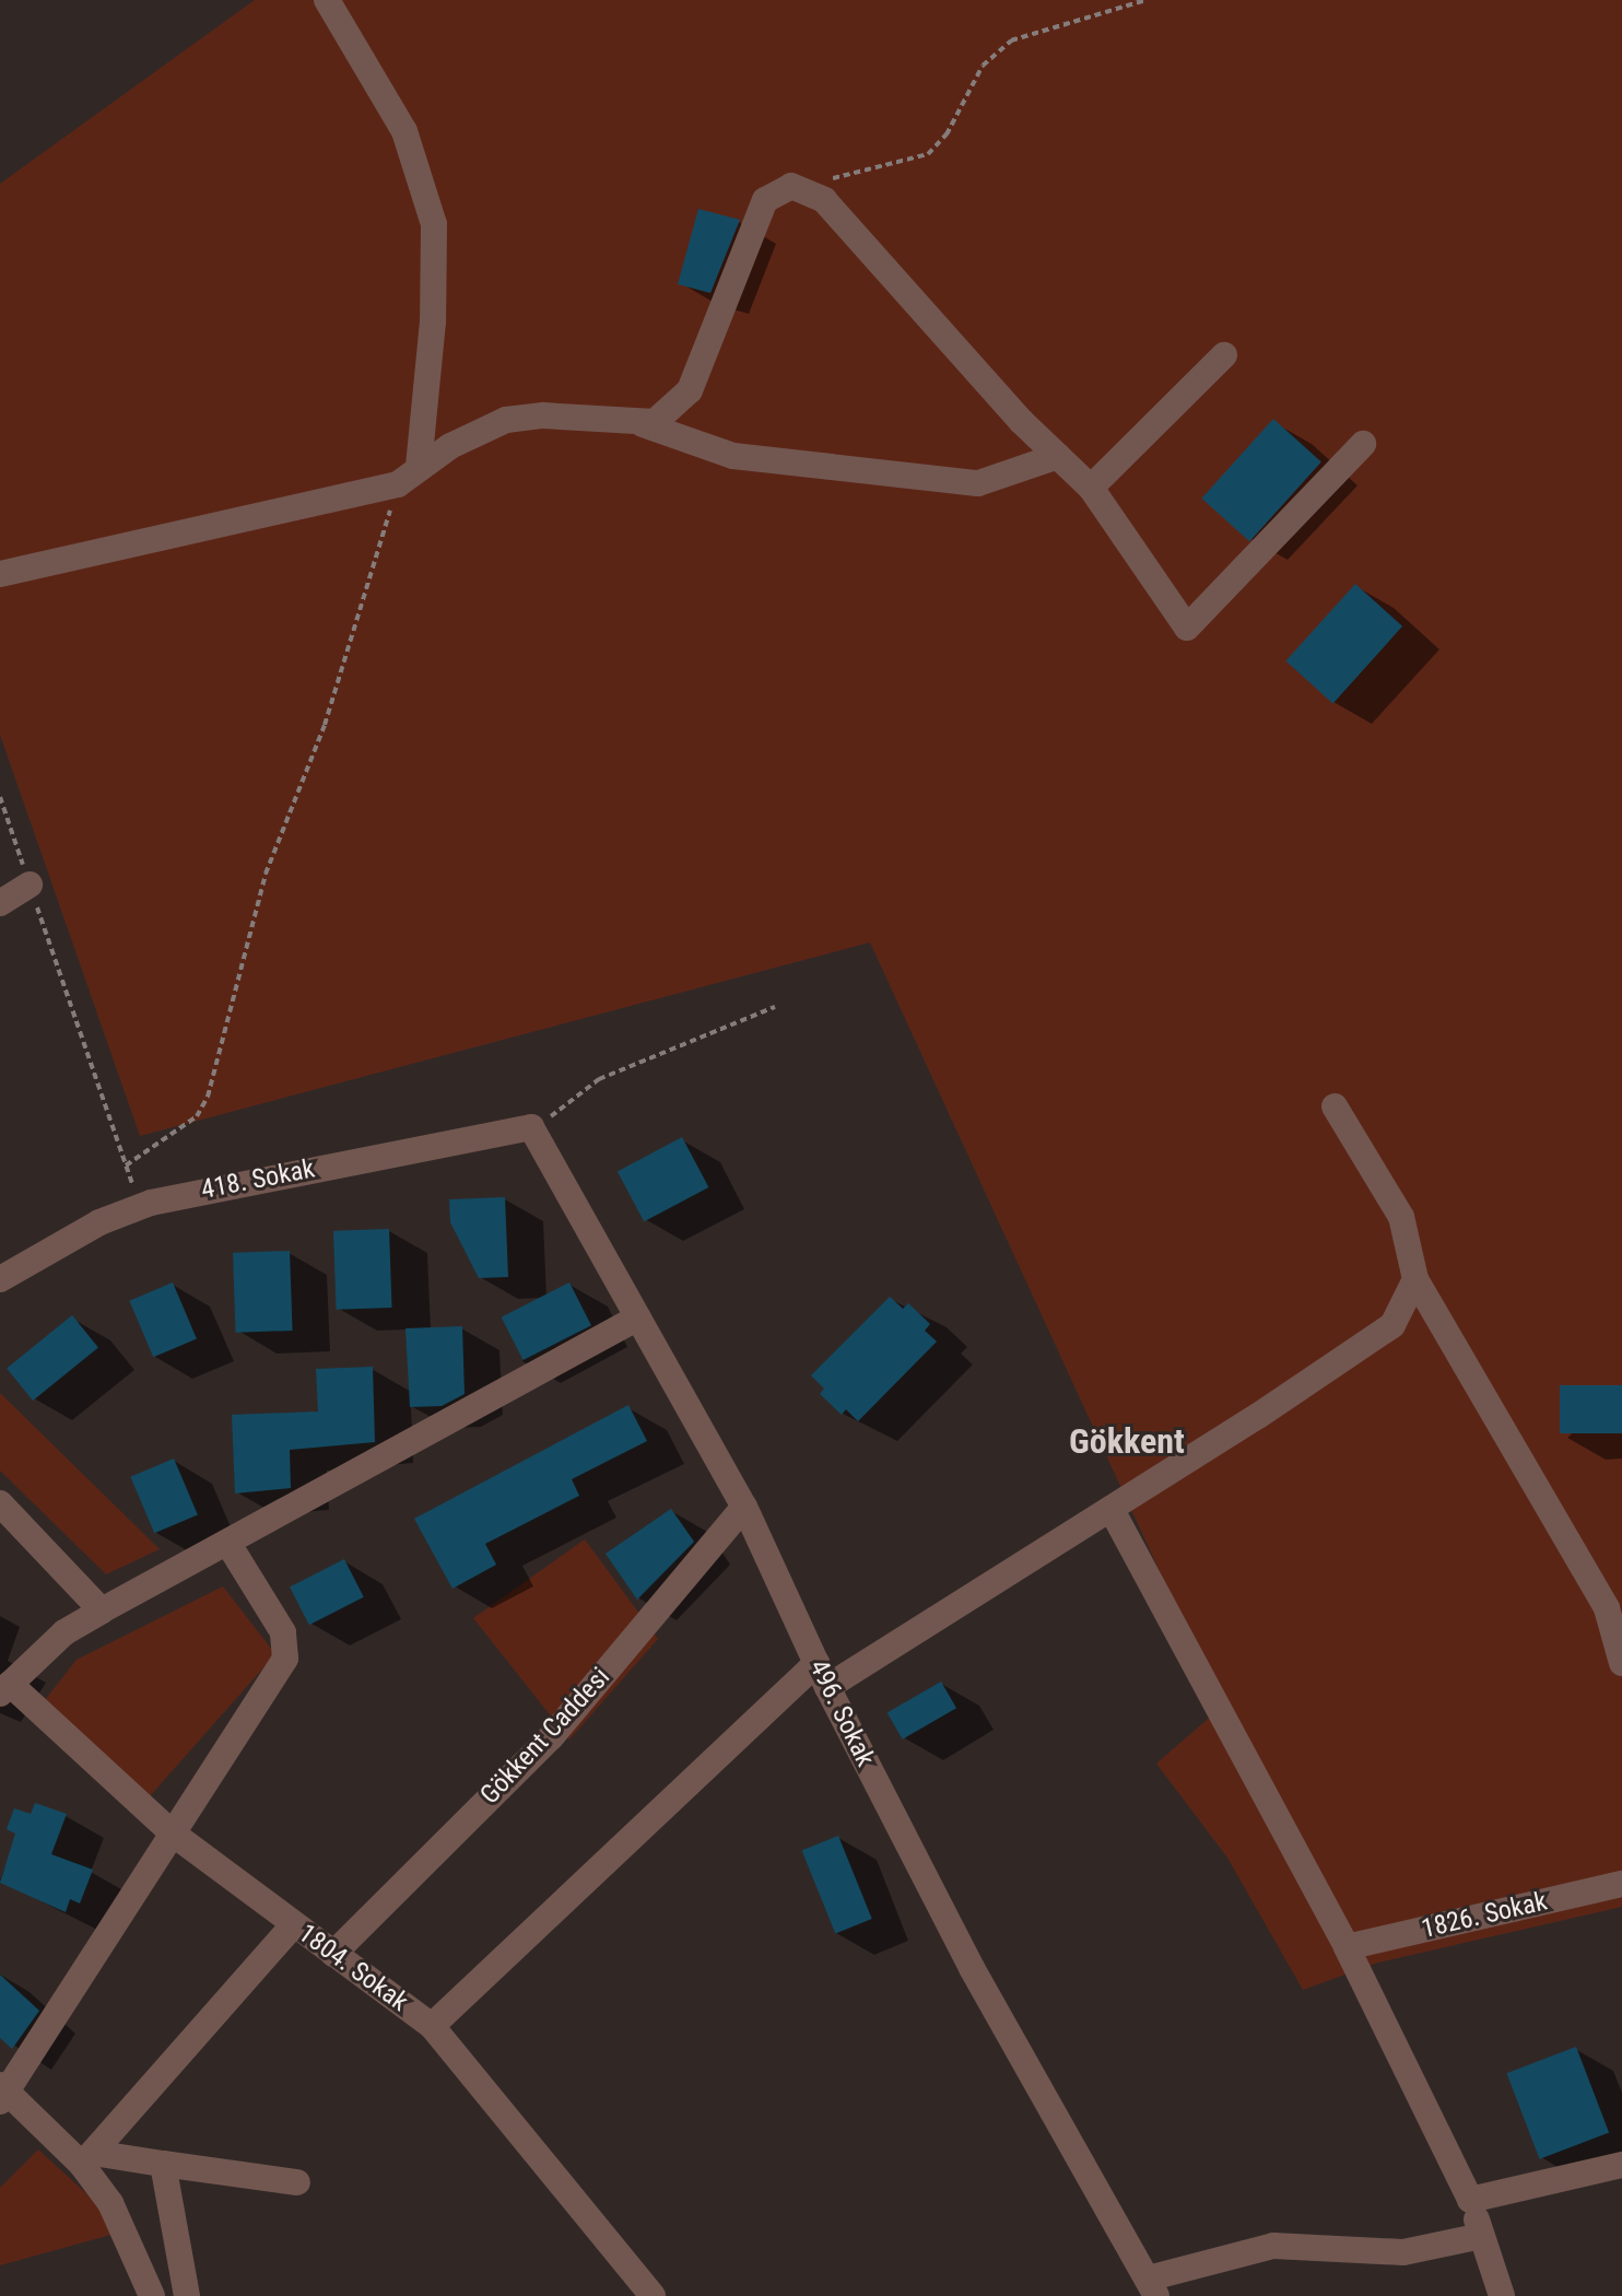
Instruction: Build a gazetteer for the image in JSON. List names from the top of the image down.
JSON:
{
  "streets": {
    "street": [
      "418. Sokak",
      "496. Sokak",
      "Gökkent Caddesi",
      "1826. Sokak",
      "1804. Sokak"
    ]
  },
  "crossings": [
    ["418. Sokak", "496. Sokak"],
    ["496. Sokak", "Gökkent Caddesi"],
    ["Gökkent Caddesi", "1804. Sokak"]
  ],
  "districts": ["Gökkent"]
}
